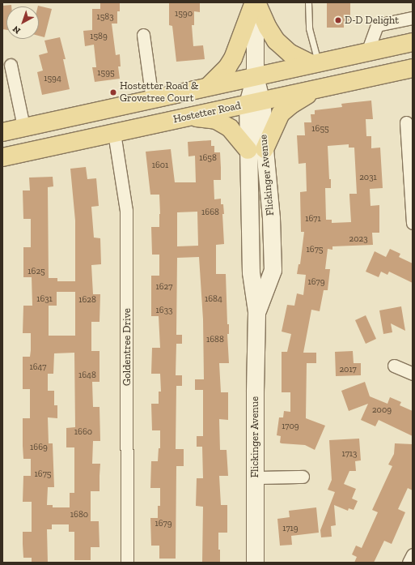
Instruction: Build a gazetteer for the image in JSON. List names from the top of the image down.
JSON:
{
  "streets": {
    "main road": ["Hostetter Road"],
    "street": ["Flickinger Avenue", "Goldentree Drive"]
  },
  "crossings": [
    ["Hostetter Road", "Flickinger Avenue"],
    ["Hostetter Road", "Goldentree Drive"]
  ],
  "places": ["D-D Delight", "Hostetter Road & Grovetree Court"],
  "house_numbers": [
    "1590",
    "1583",
    "1589",
    "1595",
    "1594",
    "1655",
    "1658",
    "1601",
    "2031",
    "1668",
    "1671",
    "2023",
    "1675",
    "1625",
    "1679",
    "1627",
    "1631",
    "1684",
    "1628",
    "1633",
    "1688",
    "1647",
    "2017",
    "1648",
    "2009",
    "1709",
    "1660",
    "1669",
    "1713",
    "1675",
    "1680",
    "1679",
    "1719"
  ],
  "north": "bottom left"
}
